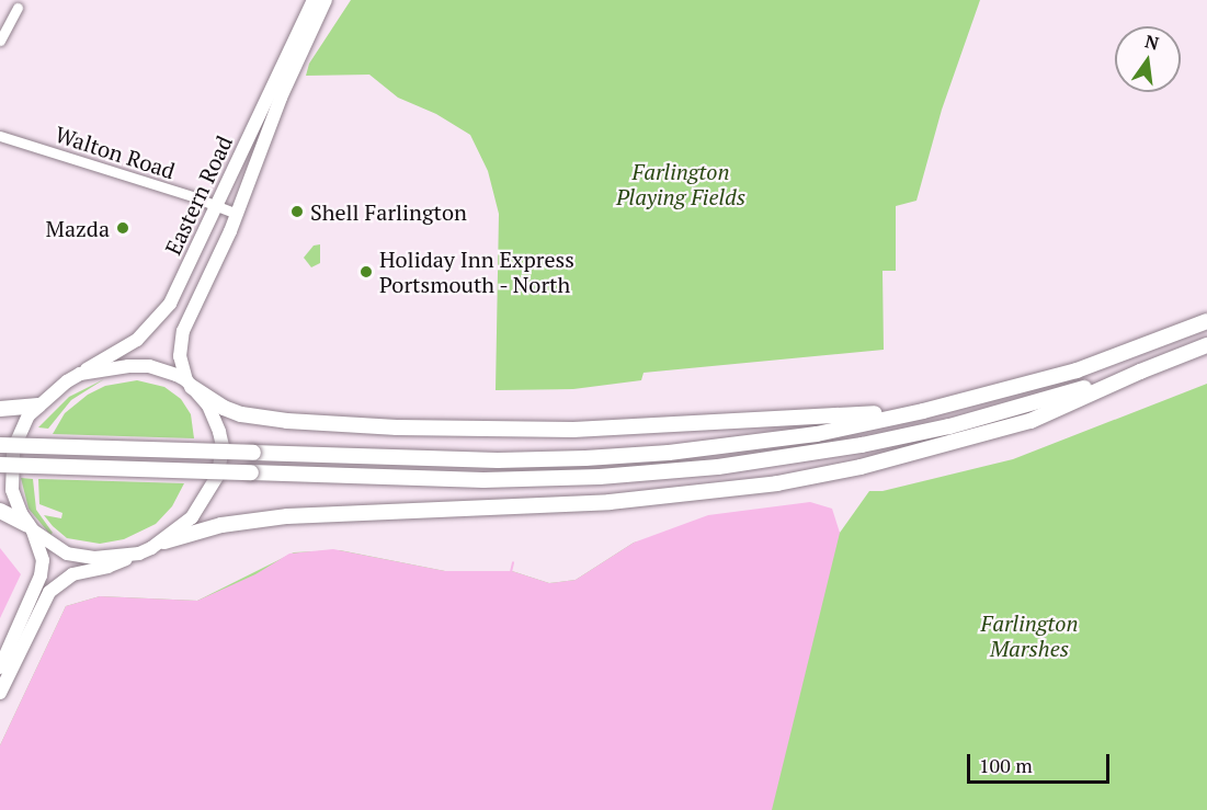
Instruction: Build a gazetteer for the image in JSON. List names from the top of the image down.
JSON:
{
  "streets": {
    "main road": ["Eastern Road"],
    "street": ["Walton Road"]
  },
  "crossings": [
    ["Walton Road", "Eastern Road"]
  ],
  "parks": ["Farlington Playing Fields", "Farlington Marshes"],
  "places": ["Shell Farlington", "Mazda", "Holiday Inn Express Portsmouth - North"],
  "scale_bar": "100 m",
  "north": "top"
}
